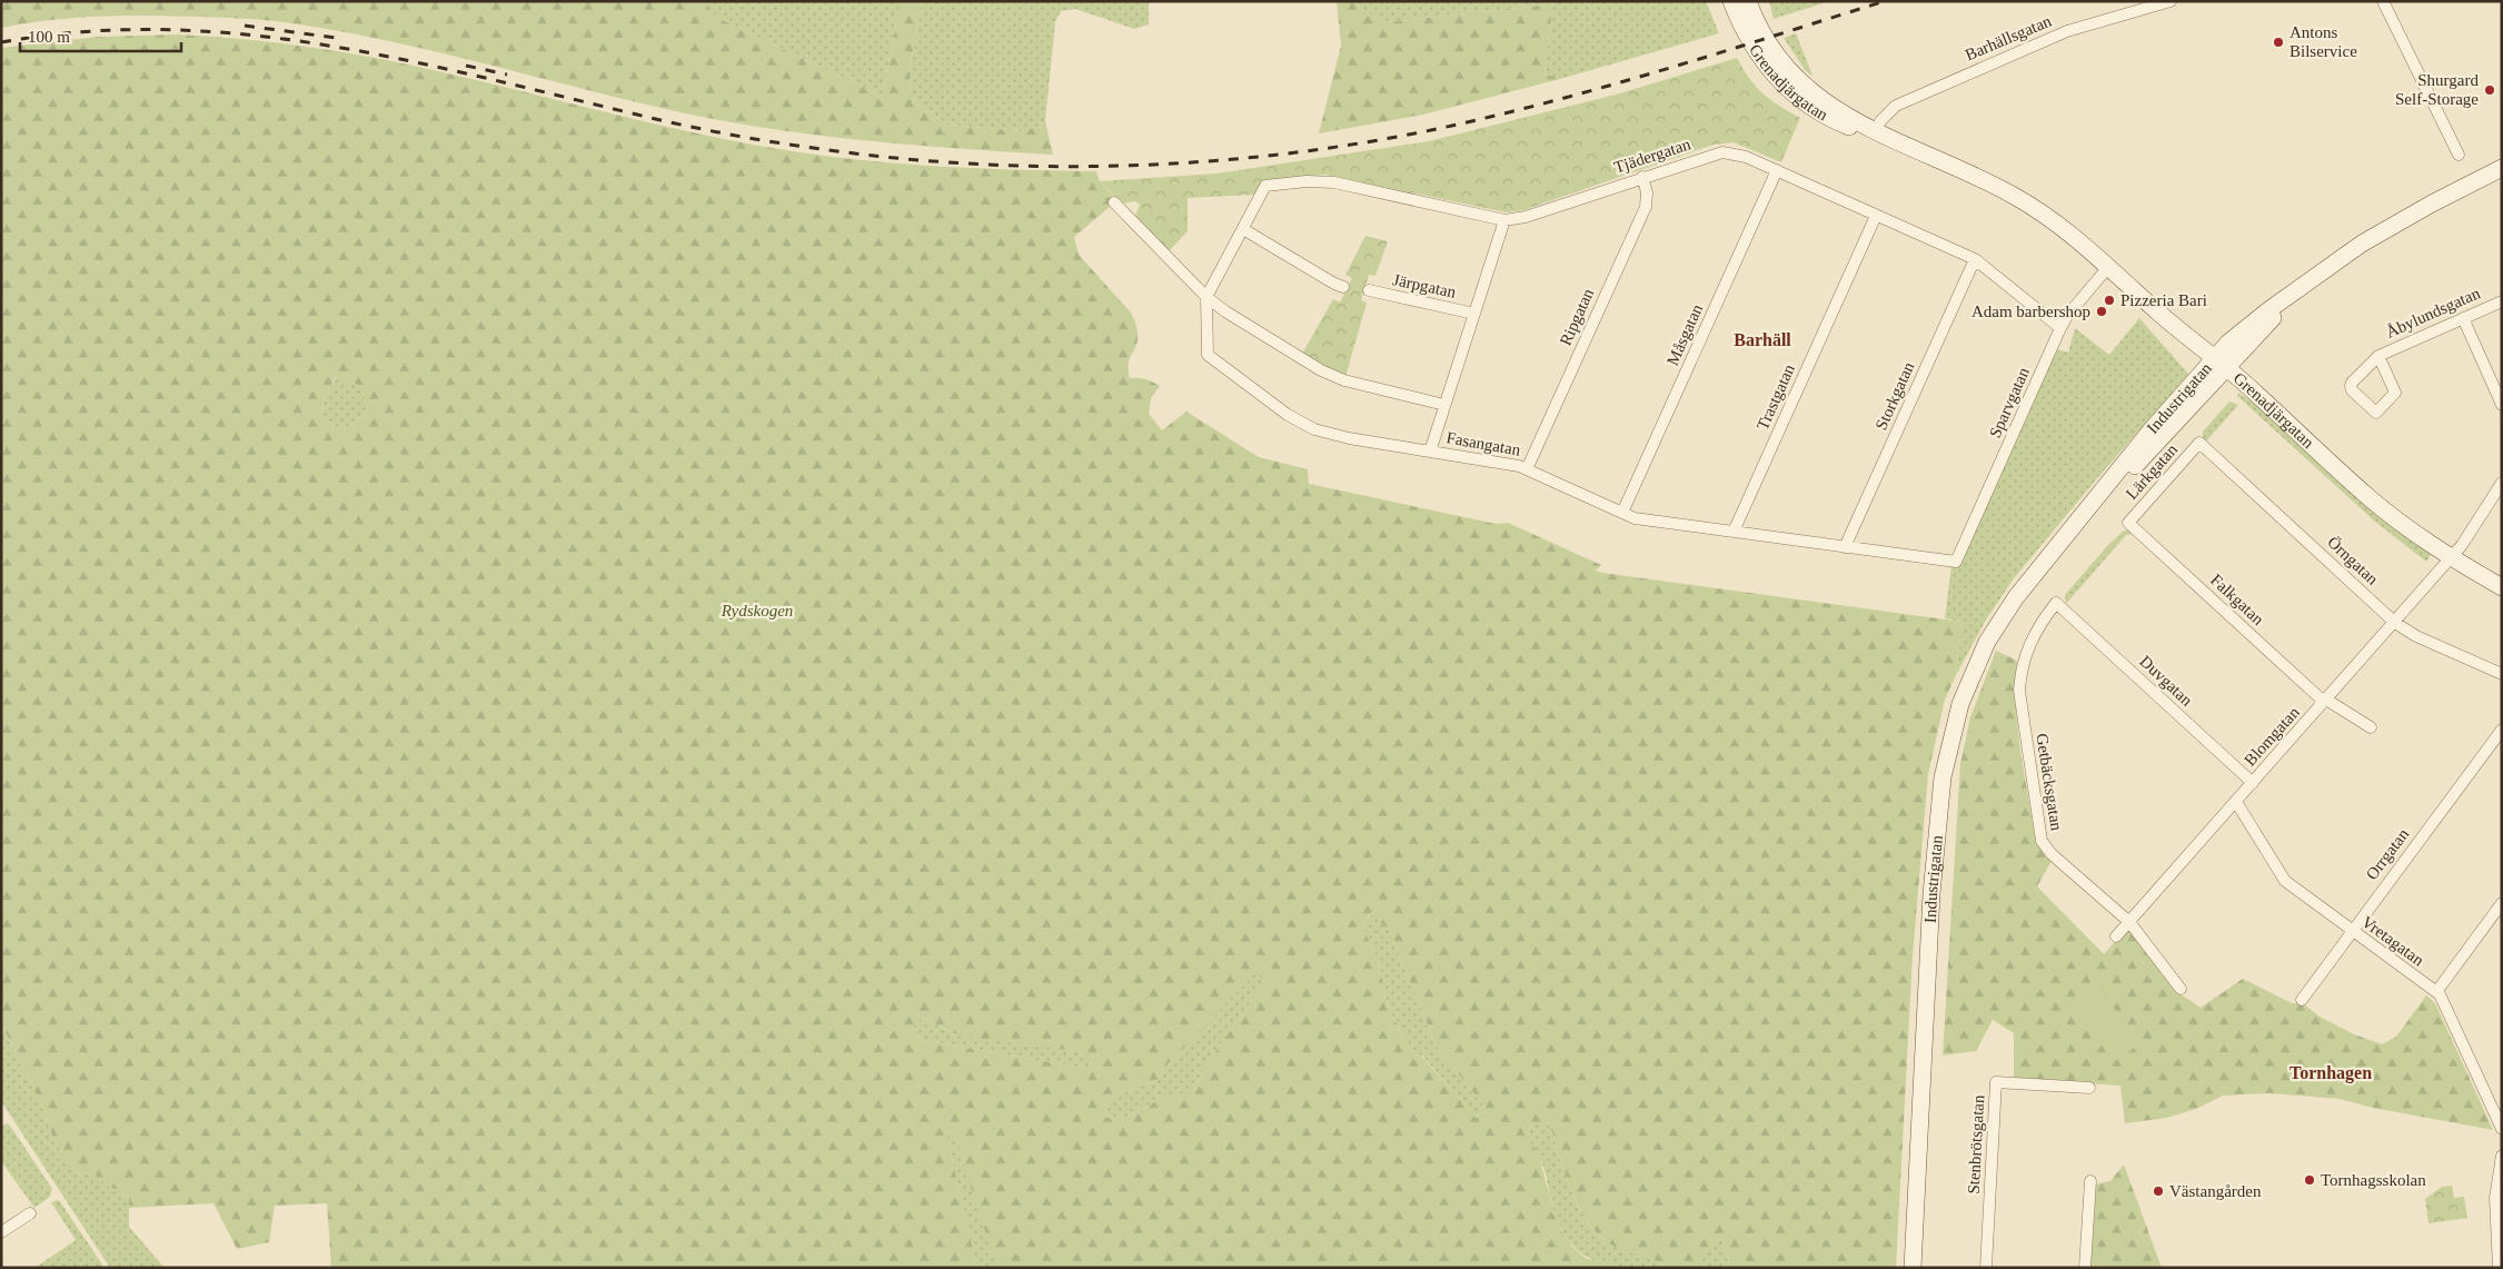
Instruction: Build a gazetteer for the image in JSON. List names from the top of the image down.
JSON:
{
  "streets": {
    "main road": ["Grenadjärgatan", "Industrigatan"],
    "street": [
      "Barhällsgatan",
      "Tjädergatan",
      "Järpgatan",
      "Åbylundsgatan",
      "Ripgatan",
      "Måsgatan",
      "Storkgatan",
      "Trastgatan",
      "Sparvgatan",
      "Fasangatan",
      "Lärkgatan",
      "Örngatan",
      "Falkgatan",
      "Duvgatan",
      "Blomgatan",
      "Getbäcksgatan",
      "Orrgatan",
      "Vretagatan",
      "Stenbrötsgatan"
    ]
  },
  "crossings": [
    ["Barhällsgatan", "Grenadjärgatan"],
    ["Grenadjärgatan", "Industrigatan"],
    ["Grenadjärgatan", "Sparvgatan"],
    ["Grenadjärgatan", "Blomgatan"],
    ["Tjädergatan", "Järpgatan"],
    ["Tjädergatan", "Ripgatan"],
    ["Tjädergatan", "Måsgatan"],
    ["Tjädergatan", "Storkgatan"],
    ["Tjädergatan", "Trastgatan"],
    ["Tjädergatan", "Sparvgatan"],
    ["Tjädergatan", "Fasangatan"],
    ["Järpgatan", "Fasangatan"],
    ["Ripgatan", "Fasangatan"],
    ["Måsgatan", "Fasangatan"],
    ["Storkgatan", "Fasangatan"],
    ["Trastgatan", "Fasangatan"],
    ["Sparvgatan", "Fasangatan"],
    ["Lärkgatan", "Örngatan"],
    ["Lärkgatan", "Falkgatan"],
    ["Örngatan", "Blomgatan"],
    ["Falkgatan", "Blomgatan"],
    ["Duvgatan", "Blomgatan"],
    ["Duvgatan", "Getbäcksgatan"],
    ["Blomgatan", "Getbäcksgatan"],
    ["Blomgatan", "Vretagatan"],
    ["Orrgatan", "Vretagatan"]
  ],
  "districts": ["Barhäll", "Tornhagen"],
  "parks": ["Rydskogen"],
  "places": [
    "Antons Bilservice",
    "Shurgard Self-Storage",
    "Pizzeria Bari",
    "Adam barbershop",
    "Tornhagsskolan",
    "Västangården"
  ],
  "scale_bar": "100 m"
}
